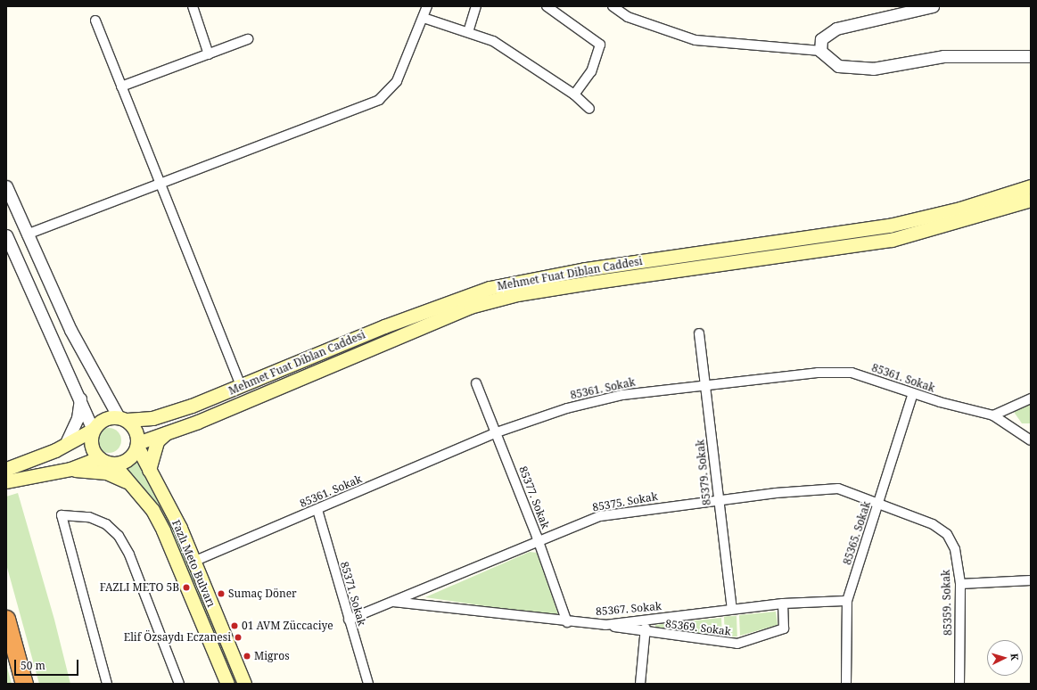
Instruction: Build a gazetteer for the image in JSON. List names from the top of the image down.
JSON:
{
  "streets": {
    "main road": ["Mehmet Fuat Diblan Caddesi", "Fazlı Meto Bulvarı"],
    "street": [
      "85361. Sokak",
      "85379. Sokak",
      "85377. Sokak",
      "85375. Sokak",
      "85365. Sokak",
      "85371. Sokak",
      "85359. Sokak",
      "85367. Sokak",
      "85369. Sokak"
    ]
  },
  "crossings": [
    ["Mehmet Fuat Diblan Caddesi", "Fazlı Meto Bulvarı"],
    ["85361. Sokak", "85379. Sokak"],
    ["85361. Sokak", "85377. Sokak"],
    ["85361. Sokak", "85365. Sokak"],
    ["85361. Sokak", "Fazlı Meto Bulvarı"],
    ["85361. Sokak", "85371. Sokak"],
    ["85379. Sokak", "85375. Sokak"],
    ["85379. Sokak", "85367. Sokak"],
    ["85377. Sokak", "85375. Sokak"],
    ["85377. Sokak", "85367. Sokak"],
    ["85375. Sokak", "85365. Sokak"],
    ["85375. Sokak", "85371. Sokak"],
    ["85375. Sokak", "85359. Sokak"],
    ["85375. Sokak", "85367. Sokak"],
    ["85365. Sokak", "85359. Sokak"],
    ["85365. Sokak", "85367. Sokak"],
    ["85367. Sokak", "85369. Sokak"]
  ],
  "places": [
    "FAZLI METO 5B",
    "Sumaç Döner",
    "01 AVM Züccaciye",
    "Elif Özsaydı Eczanesi",
    "Migros"
  ],
  "scale_bar": "50 m",
  "north": "right"
}
